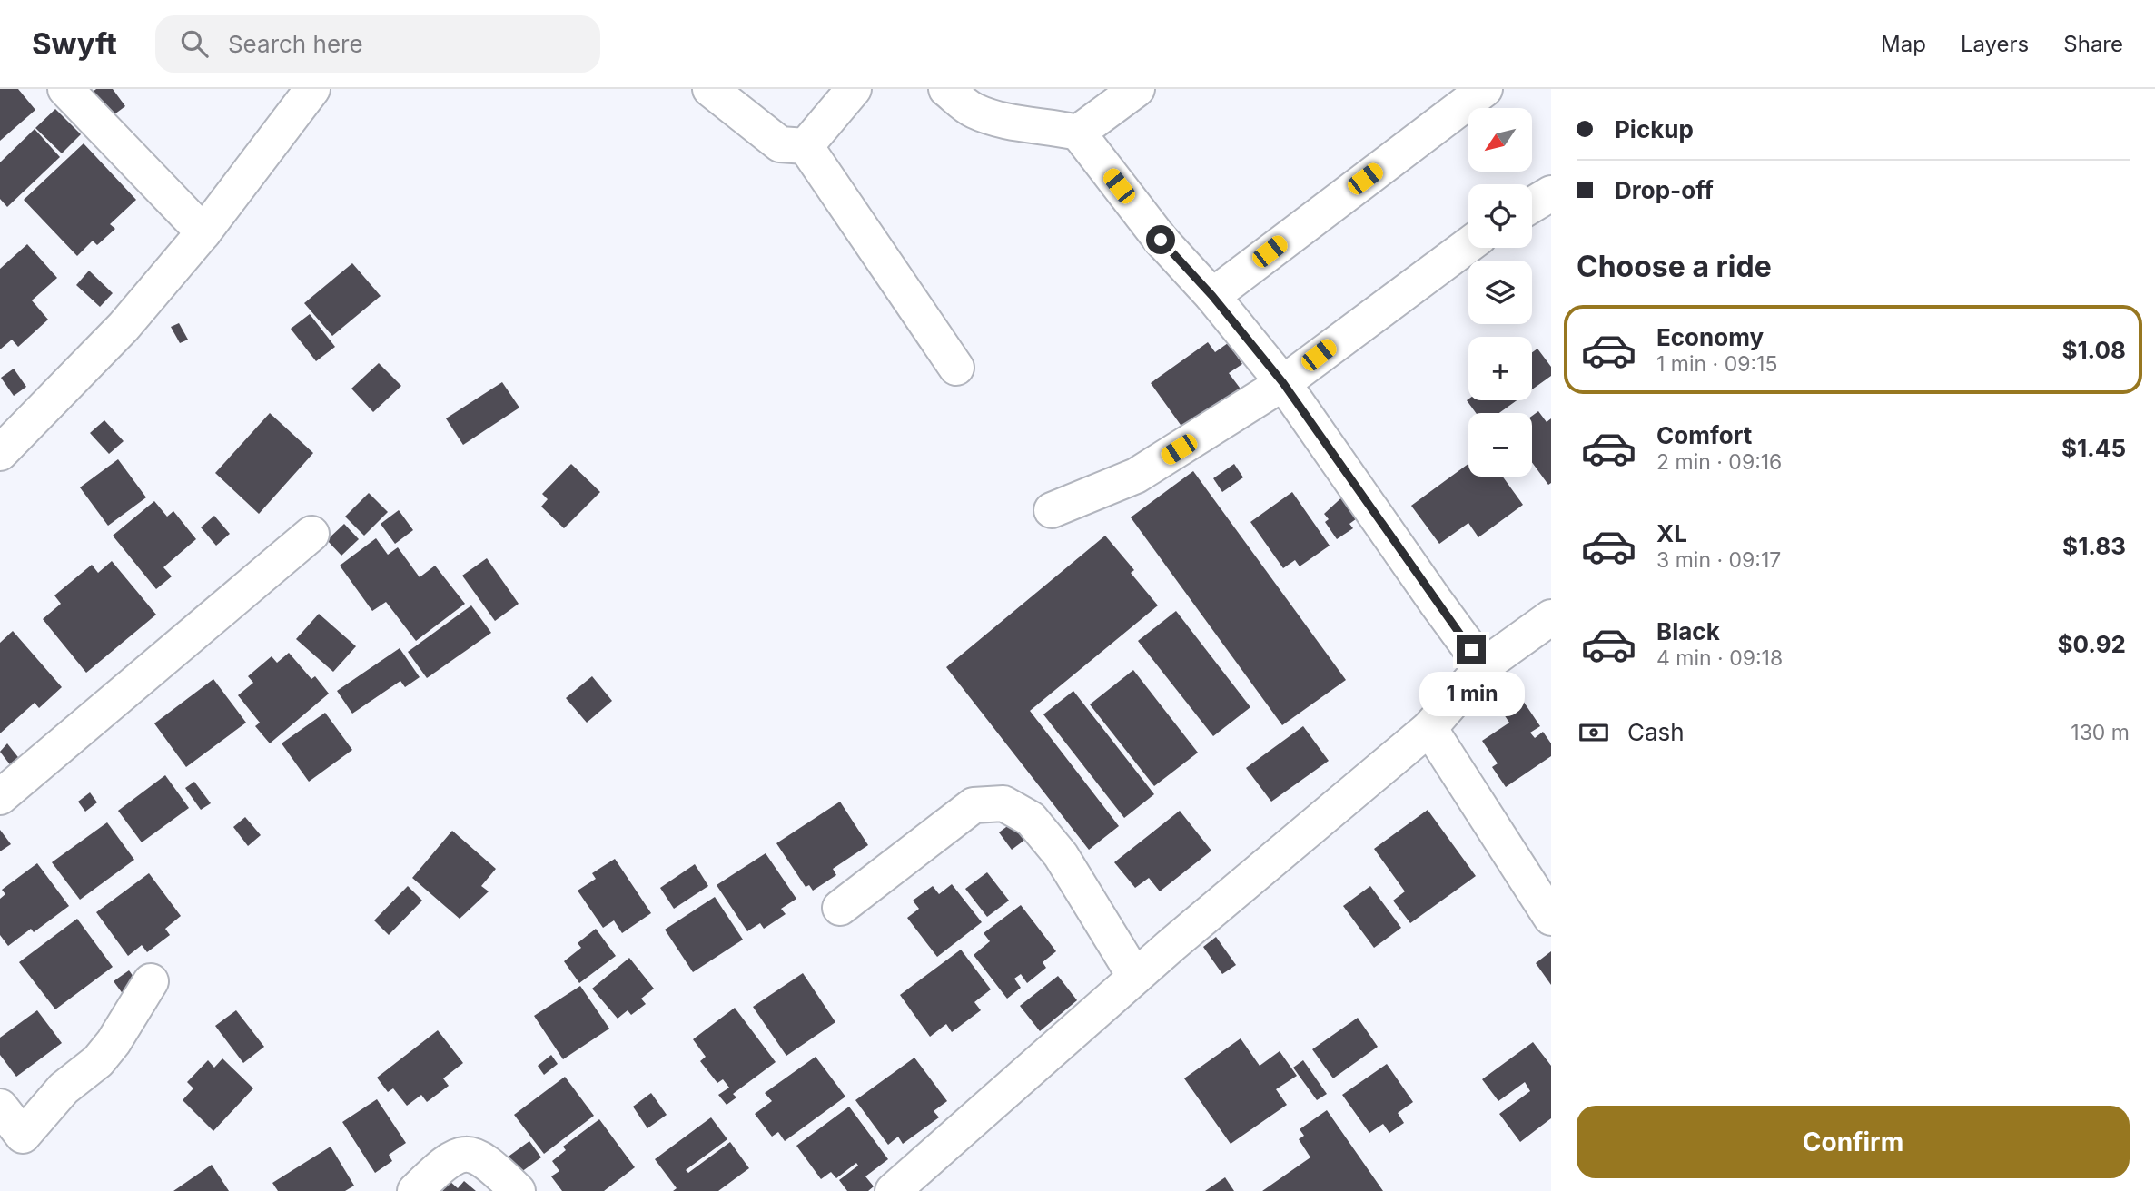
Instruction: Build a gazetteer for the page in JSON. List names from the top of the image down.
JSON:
{
  "north": "bottom left",
  "page": {
    "header": "Swyft",
    "search": "Search here",
    "nav": ["Map", "Layers", "Share"],
    "banner": ["Pickup", "Drop-off"],
    "map_buttons": ["+", "−"],
    "heading": "Choose a ride",
    "list": [
      {
        "name": "Economy",
        "note": "1 min · 09:15",
        "value": "$1.08"
      },
      {
        "name": "Comfort",
        "note": "2 min · 09:16",
        "value": "$1.45"
      },
      {
        "name": "XL",
        "note": "3 min · 09:17",
        "value": "$1.83"
      },
      {
        "name": "Black",
        "note": "4 min · 09:18",
        "value": "$0.92"
      }
    ],
    "bubble": "1 min",
    "pay": ["Cash", "130 m"],
    "buttons": "Confirm"
  }
}
